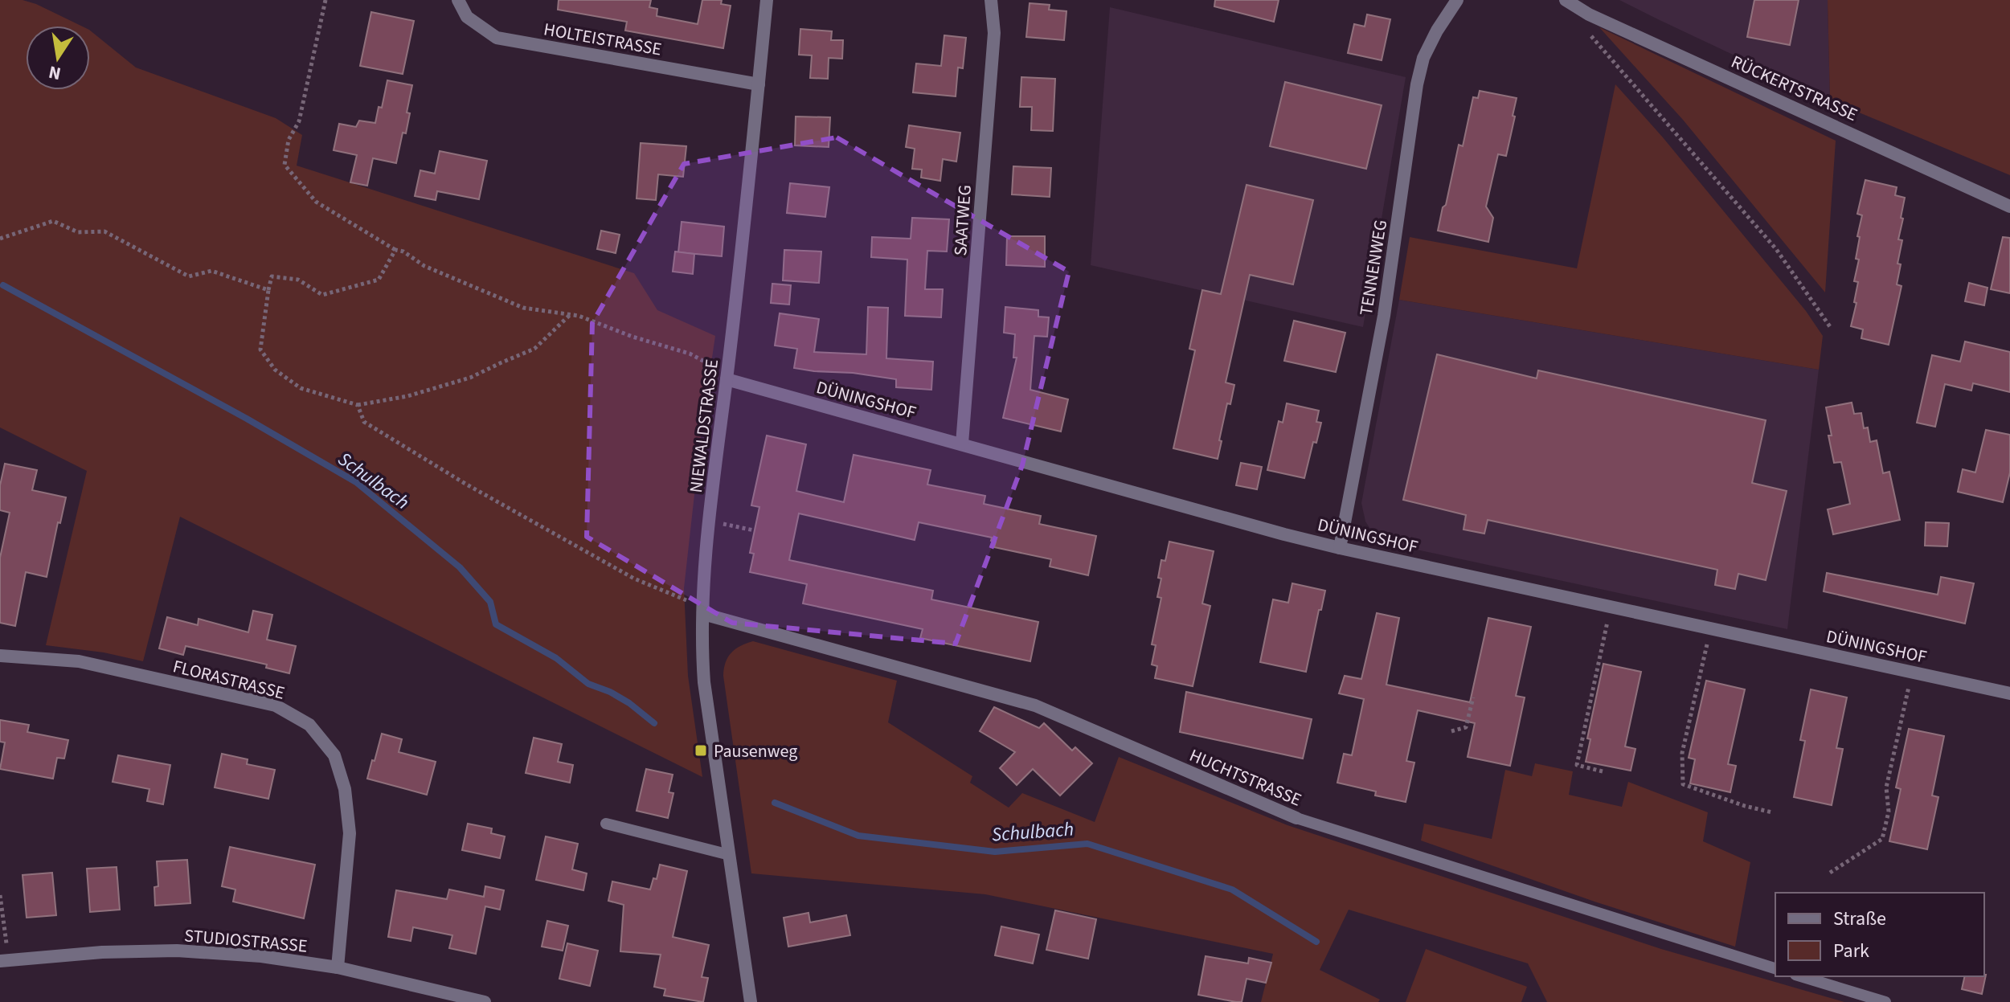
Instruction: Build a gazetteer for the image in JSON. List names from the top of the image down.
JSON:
{
  "streets": {
    "street": [
      "HOLTEISTRASSE",
      "RÜCKERTSTRASSE",
      "SAATWEG",
      "TENNENWEG",
      "DÜNINGSHOF",
      "NIEWALDSTRASSE",
      "FLORASTRASSE",
      "HUCHTSTRASSE",
      "STUDIOSTRASSE"
    ]
  },
  "crossings": [
    ["HOLTEISTRASSE", "NIEWALDSTRASSE"],
    ["SAATWEG", "DÜNINGSHOF"],
    ["TENNENWEG", "DÜNINGSHOF"],
    ["DÜNINGSHOF", "NIEWALDSTRASSE"],
    ["NIEWALDSTRASSE", "HUCHTSTRASSE"],
    ["FLORASTRASSE", "STUDIOSTRASSE"]
  ],
  "water": ["Schulbach"],
  "places": {
    "transit": ["Pausenweg"]
  },
  "legend": ["Straße", "Park"],
  "north": "bottom"
}
